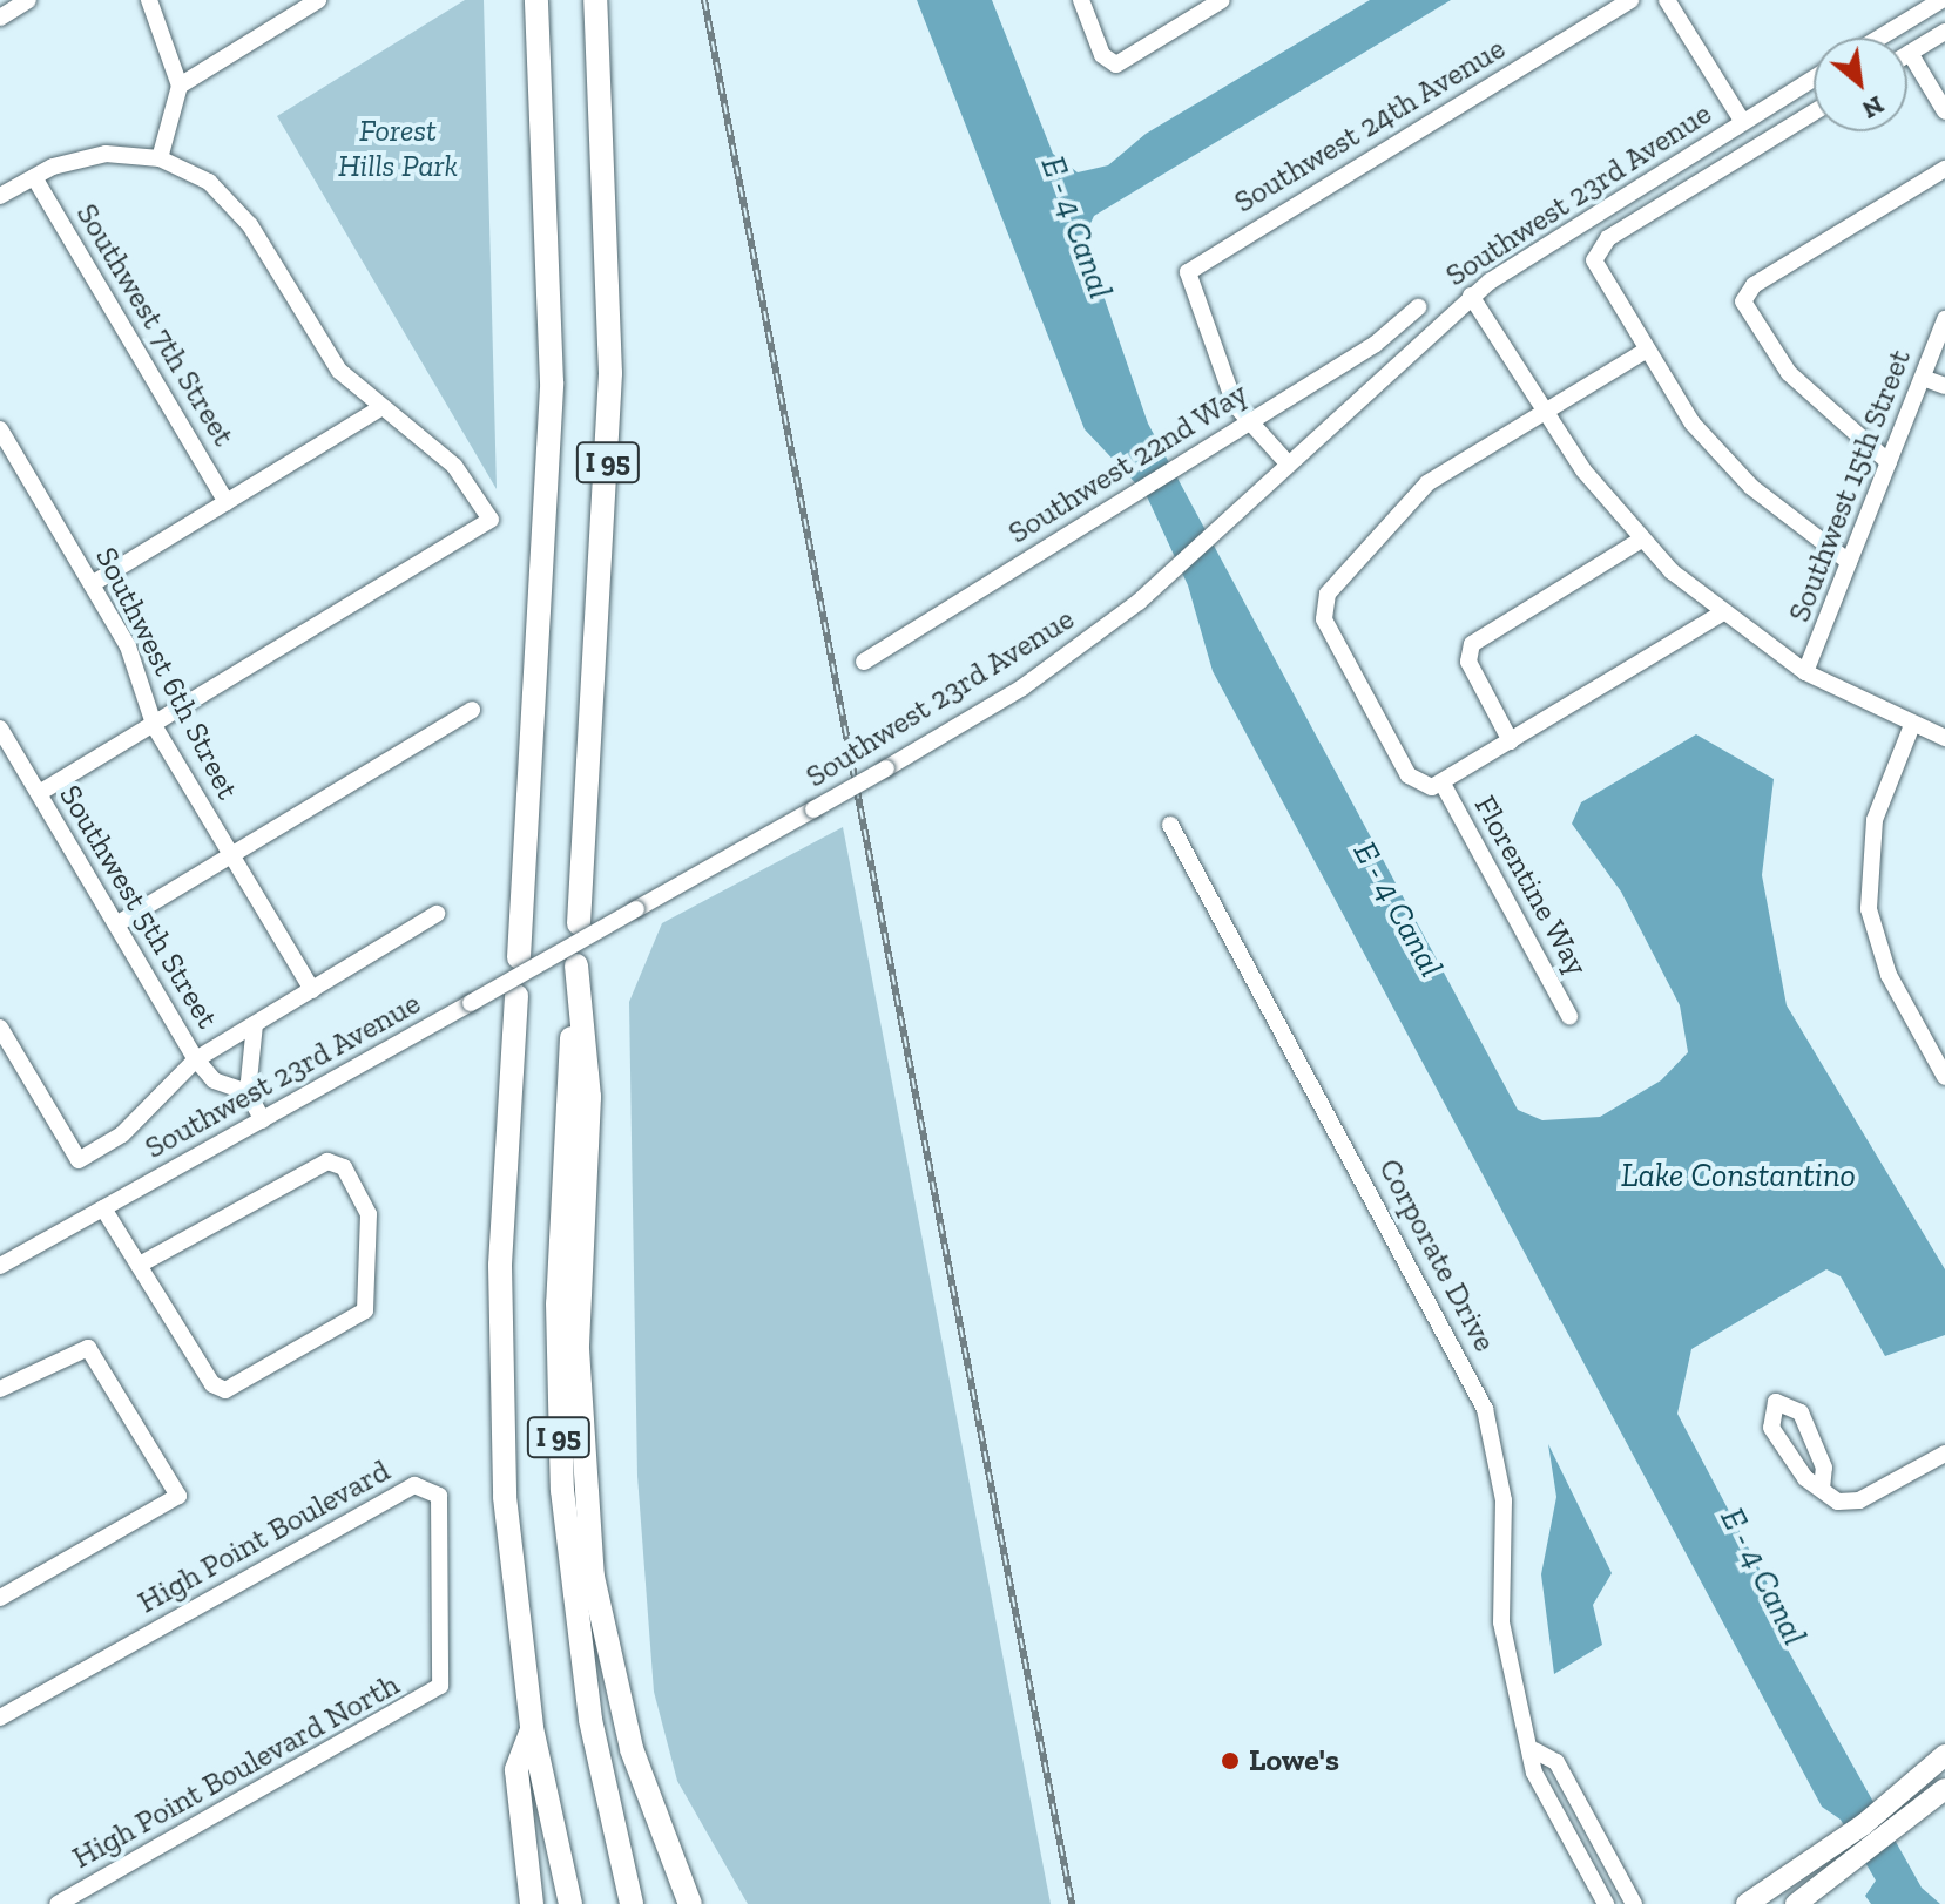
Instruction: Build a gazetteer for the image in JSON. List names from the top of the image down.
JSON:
{
  "streets": {
    "highway": ["I 95"],
    "street": [
      "Southwest 24th Avenue",
      "Southwest 23rd Avenue",
      "Southwest 7th Street",
      "Southwest 22nd Way",
      "Southwest 15th Street",
      "Southwest 6th Street",
      "Florentine Way",
      "Southwest 5th Street",
      "Corporate Drive",
      "High Point Boulevard",
      "High Point Boulevard North"
    ]
  },
  "crossings": [
    ["Southwest 24th Avenue", "Southwest 22nd Way"],
    ["High Point Boulevard", "High Point Boulevard North"]
  ],
  "water": ["E - 4 Canal", "Lake Constantino"],
  "parks": ["Forest Hills Park"],
  "places": ["Lowe's"],
  "north": "bottom right"
}
